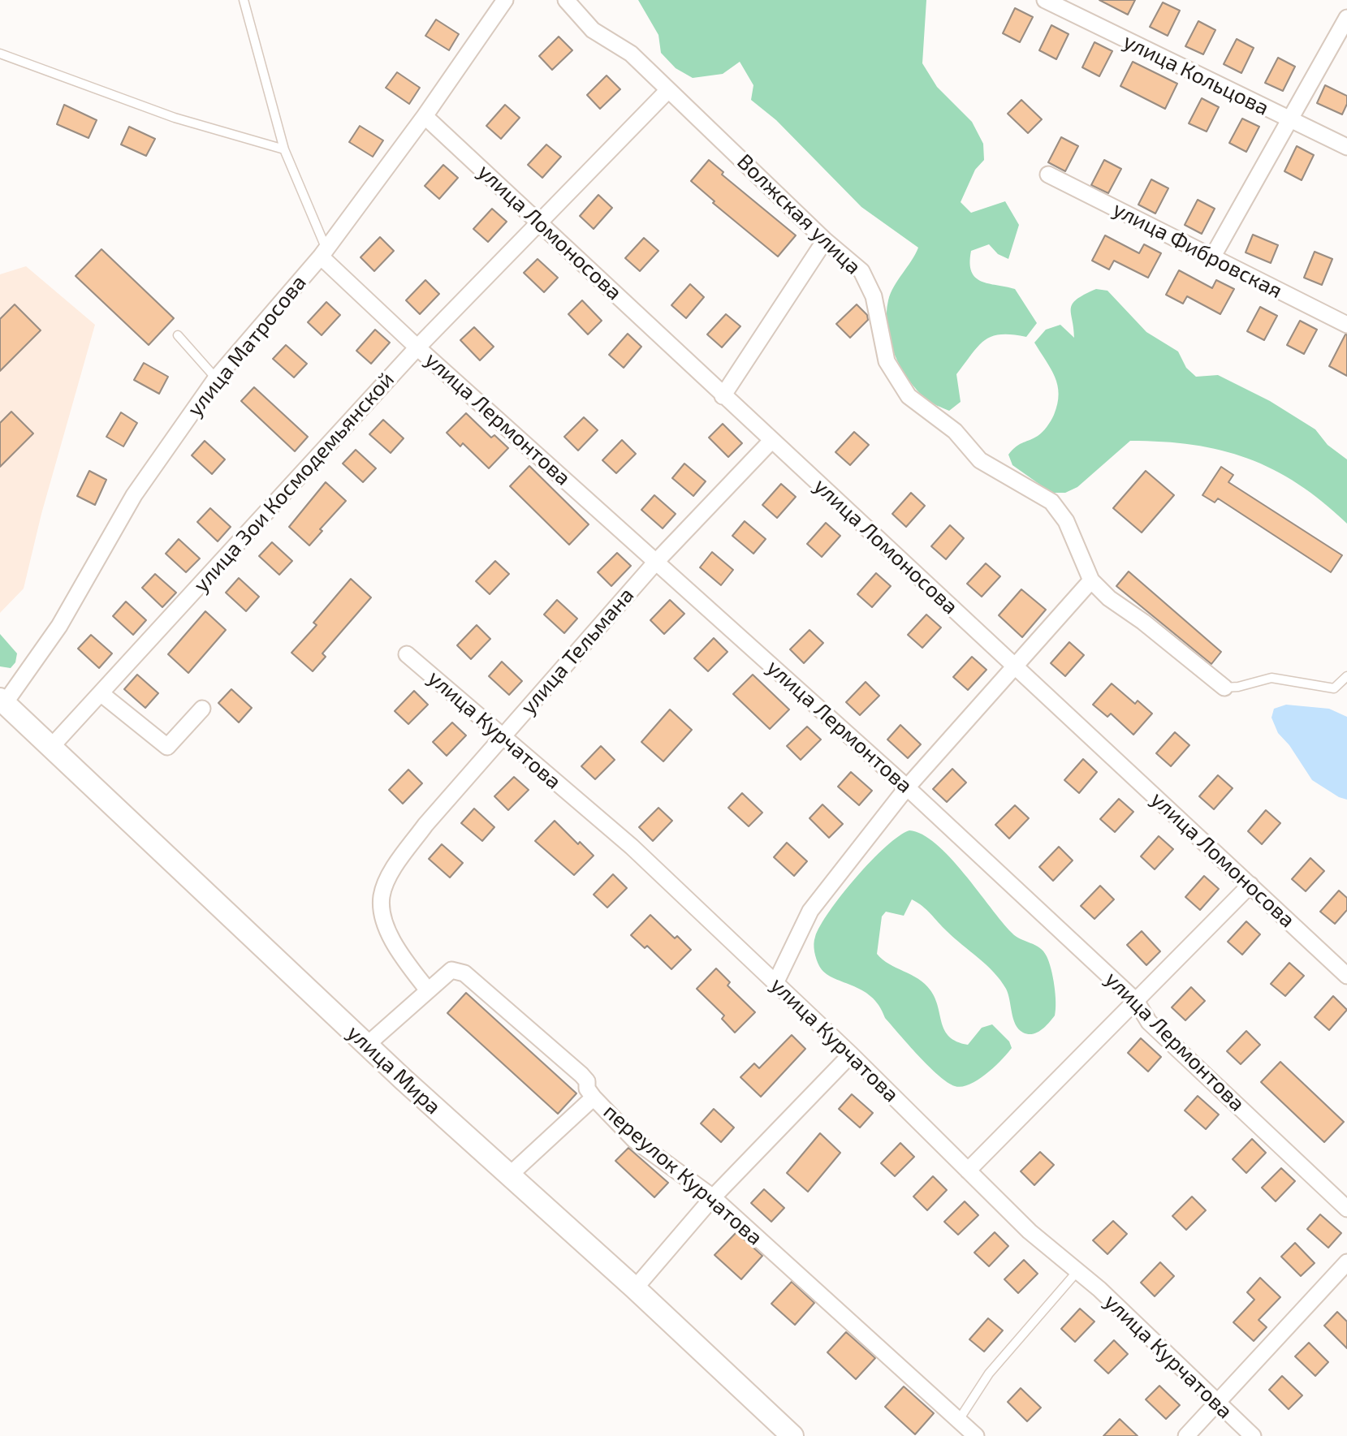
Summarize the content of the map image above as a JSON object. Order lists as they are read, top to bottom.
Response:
{
  "streets": {
    "main road": ["улица Мира"],
    "street": [
      "улица Кольцова",
      "Волжская улица",
      "улица Ломоносова",
      "улица Фибровская",
      "улица Матросова",
      "улица Лермонтова",
      "улица Зои Космодемьянской",
      "улица Тельмана",
      "улица Курчатова",
      "переулок Курчатова"
    ]
  },
  "crossings": [
    ["Волжская улица", "улица Зои Космодемьянской"],
    ["улица Ломоносова", "улица Матросова"],
    ["улица Ломоносова", "улица Зои Космодемьянской"],
    ["улица Ломоносова", "улица Тельмана"],
    ["улица Матросова", "улица Лермонтова"],
    ["улица Матросова", "улица Мира"],
    ["улица Лермонтова", "улица Зои Космодемьянской"],
    ["улица Лермонтова", "улица Тельмана"],
    ["улица Зои Космодемьянской", "улица Мира"],
    ["улица Тельмана", "улица Курчатова"],
    ["улица Тельмана", "переулок Курчатова"],
    ["улица Мира", "переулок Курчатова"]
  ]
}
